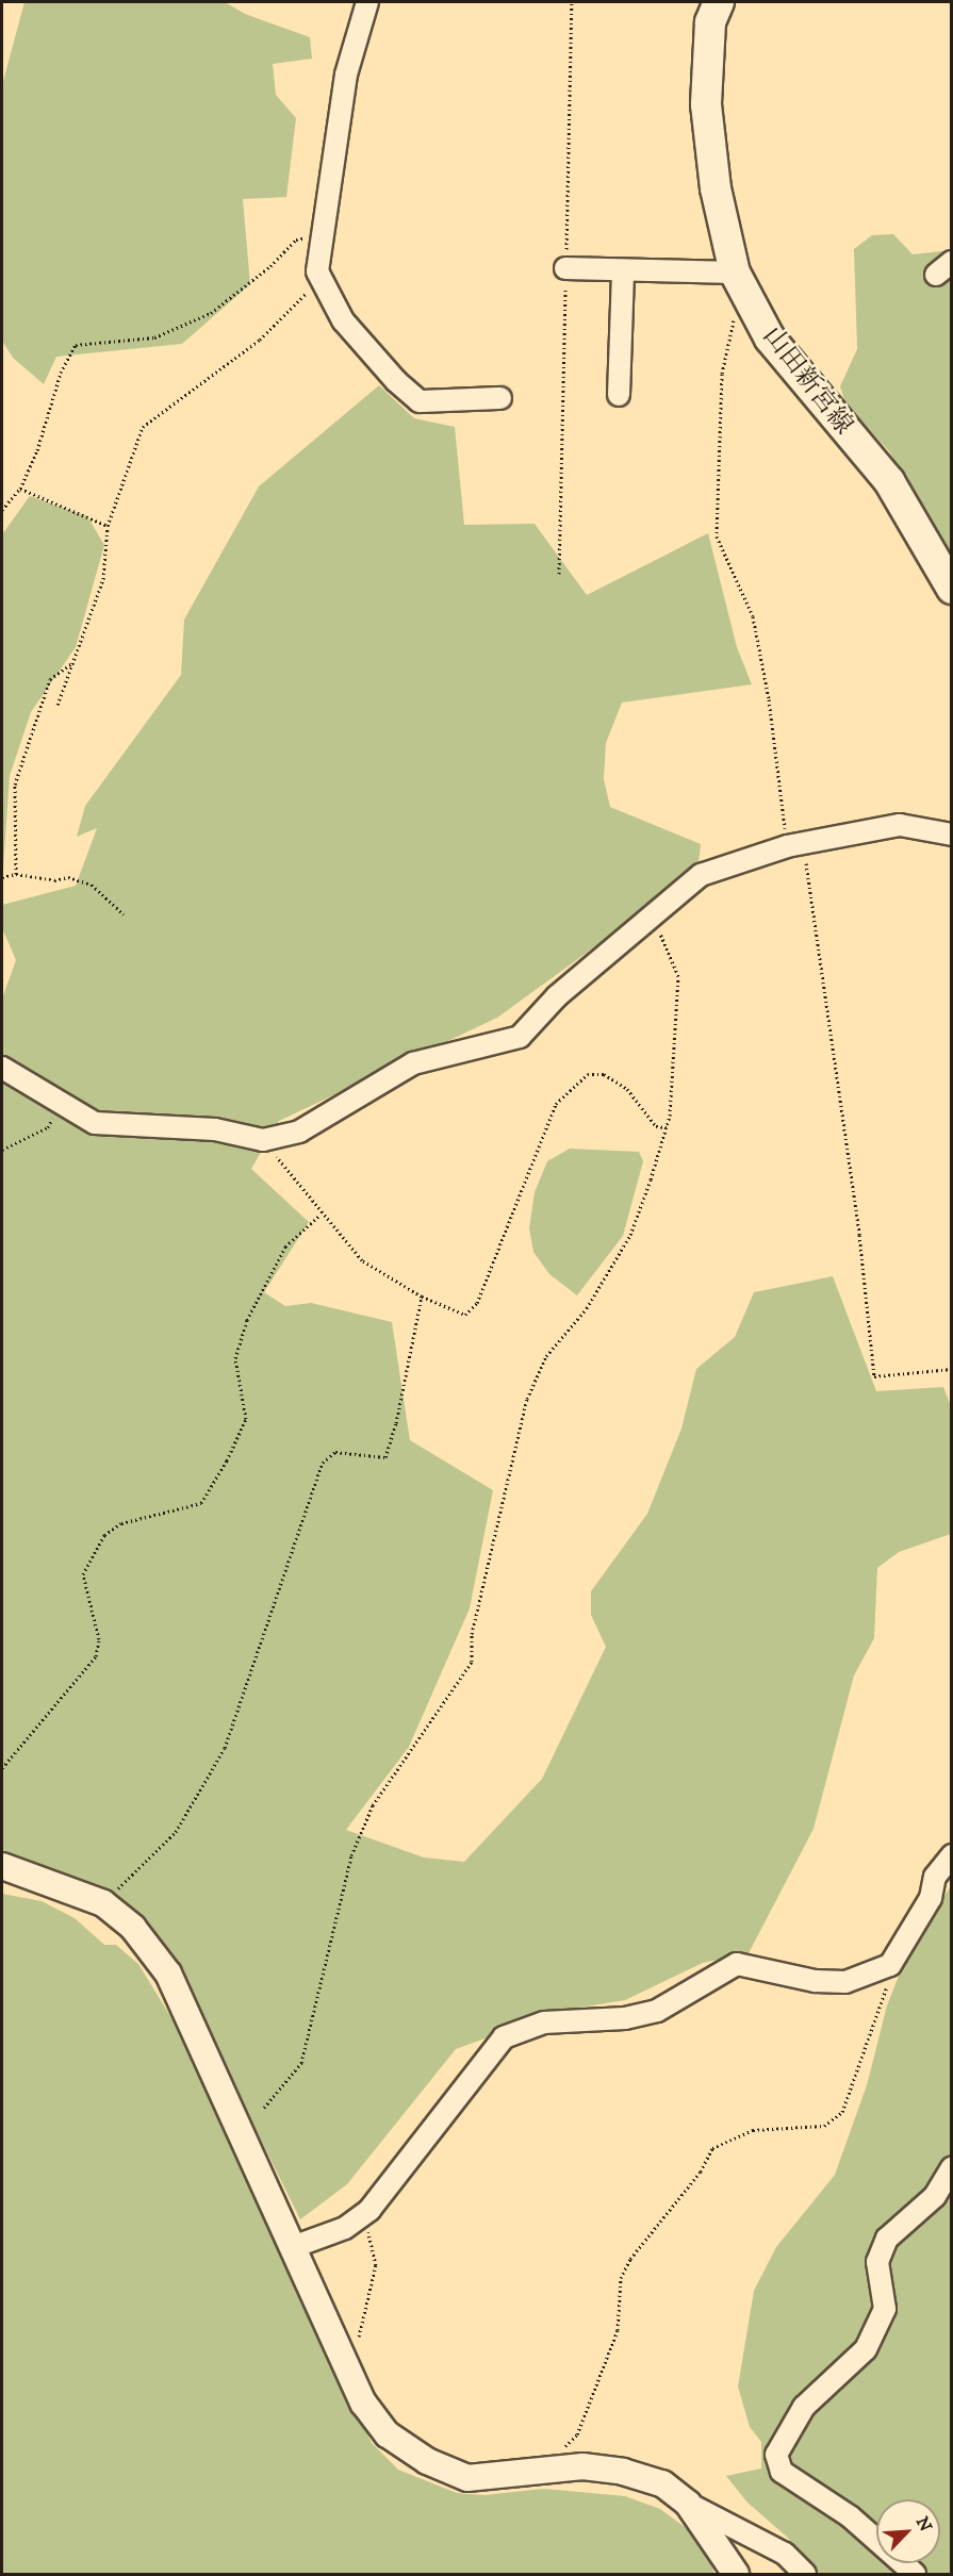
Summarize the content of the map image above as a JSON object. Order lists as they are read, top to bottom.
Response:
{
  "streets": {
    "main road": ["山田新宮線"]
  },
  "north": "top right"
}
